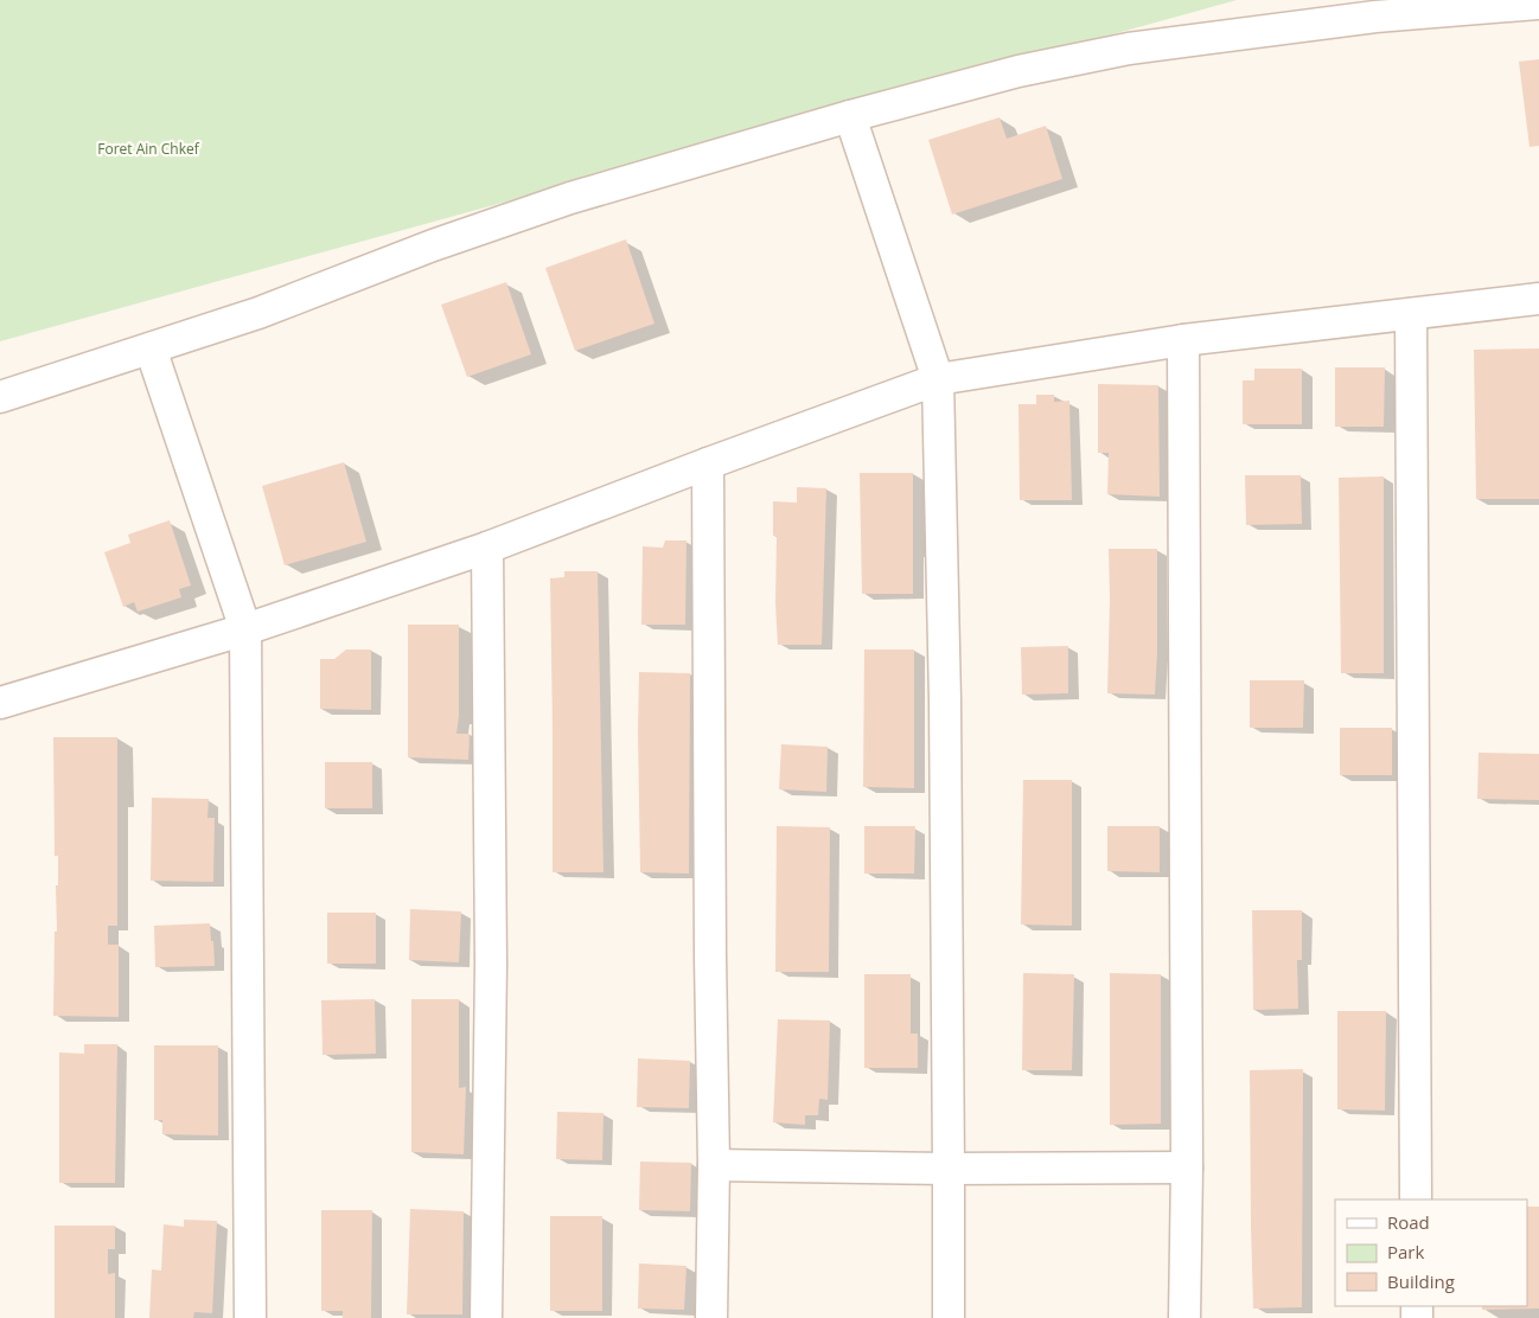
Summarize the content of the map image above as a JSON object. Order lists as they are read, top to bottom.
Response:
{
  "parks": ["Foret Ain Chkef"],
  "legend": ["Road", "Park", "Building"]
}
